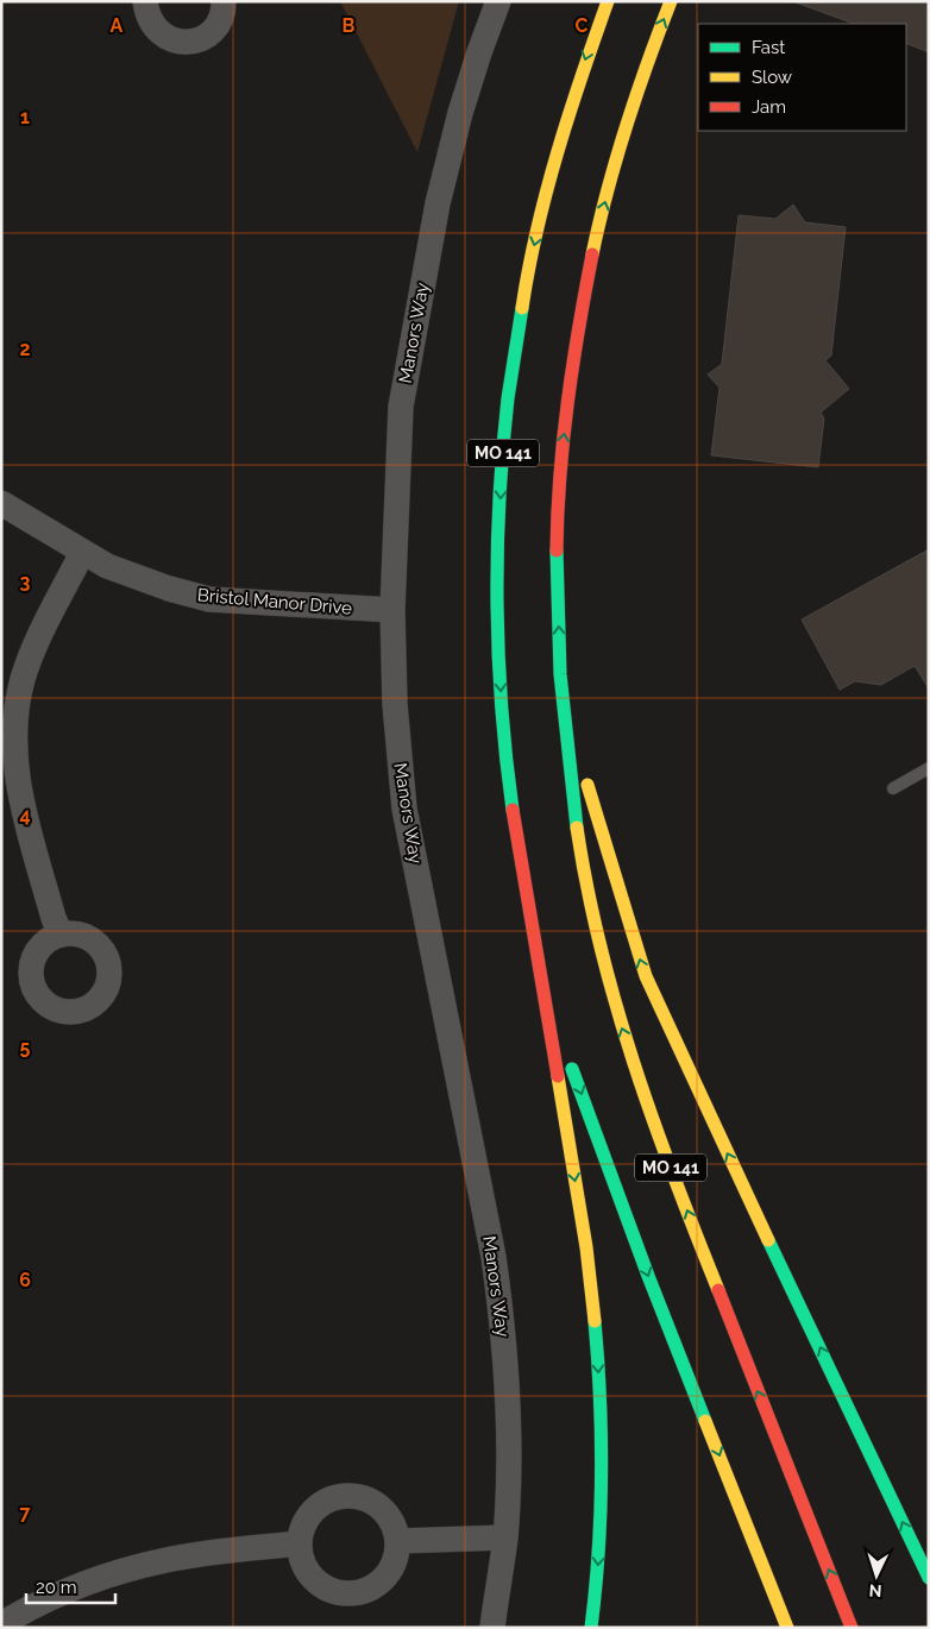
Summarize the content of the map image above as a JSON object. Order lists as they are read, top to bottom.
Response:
{
  "streets": {
    "highway": ["MO 141"],
    "street": ["Manors Way", "Bristol Manor Drive"]
  },
  "crossings": [
    ["Manors Way", "Bristol Manor Drive"]
  ],
  "legend": ["Fast", "Slow", "Jam"],
  "scale_bar": "20 m",
  "north": "bottom",
  "grid": {
    "columns": ["A", "B", "C"],
    "rows": [
      "1",
      "2",
      "3",
      "4",
      "5",
      "6",
      "7"
    ]
  }
}
